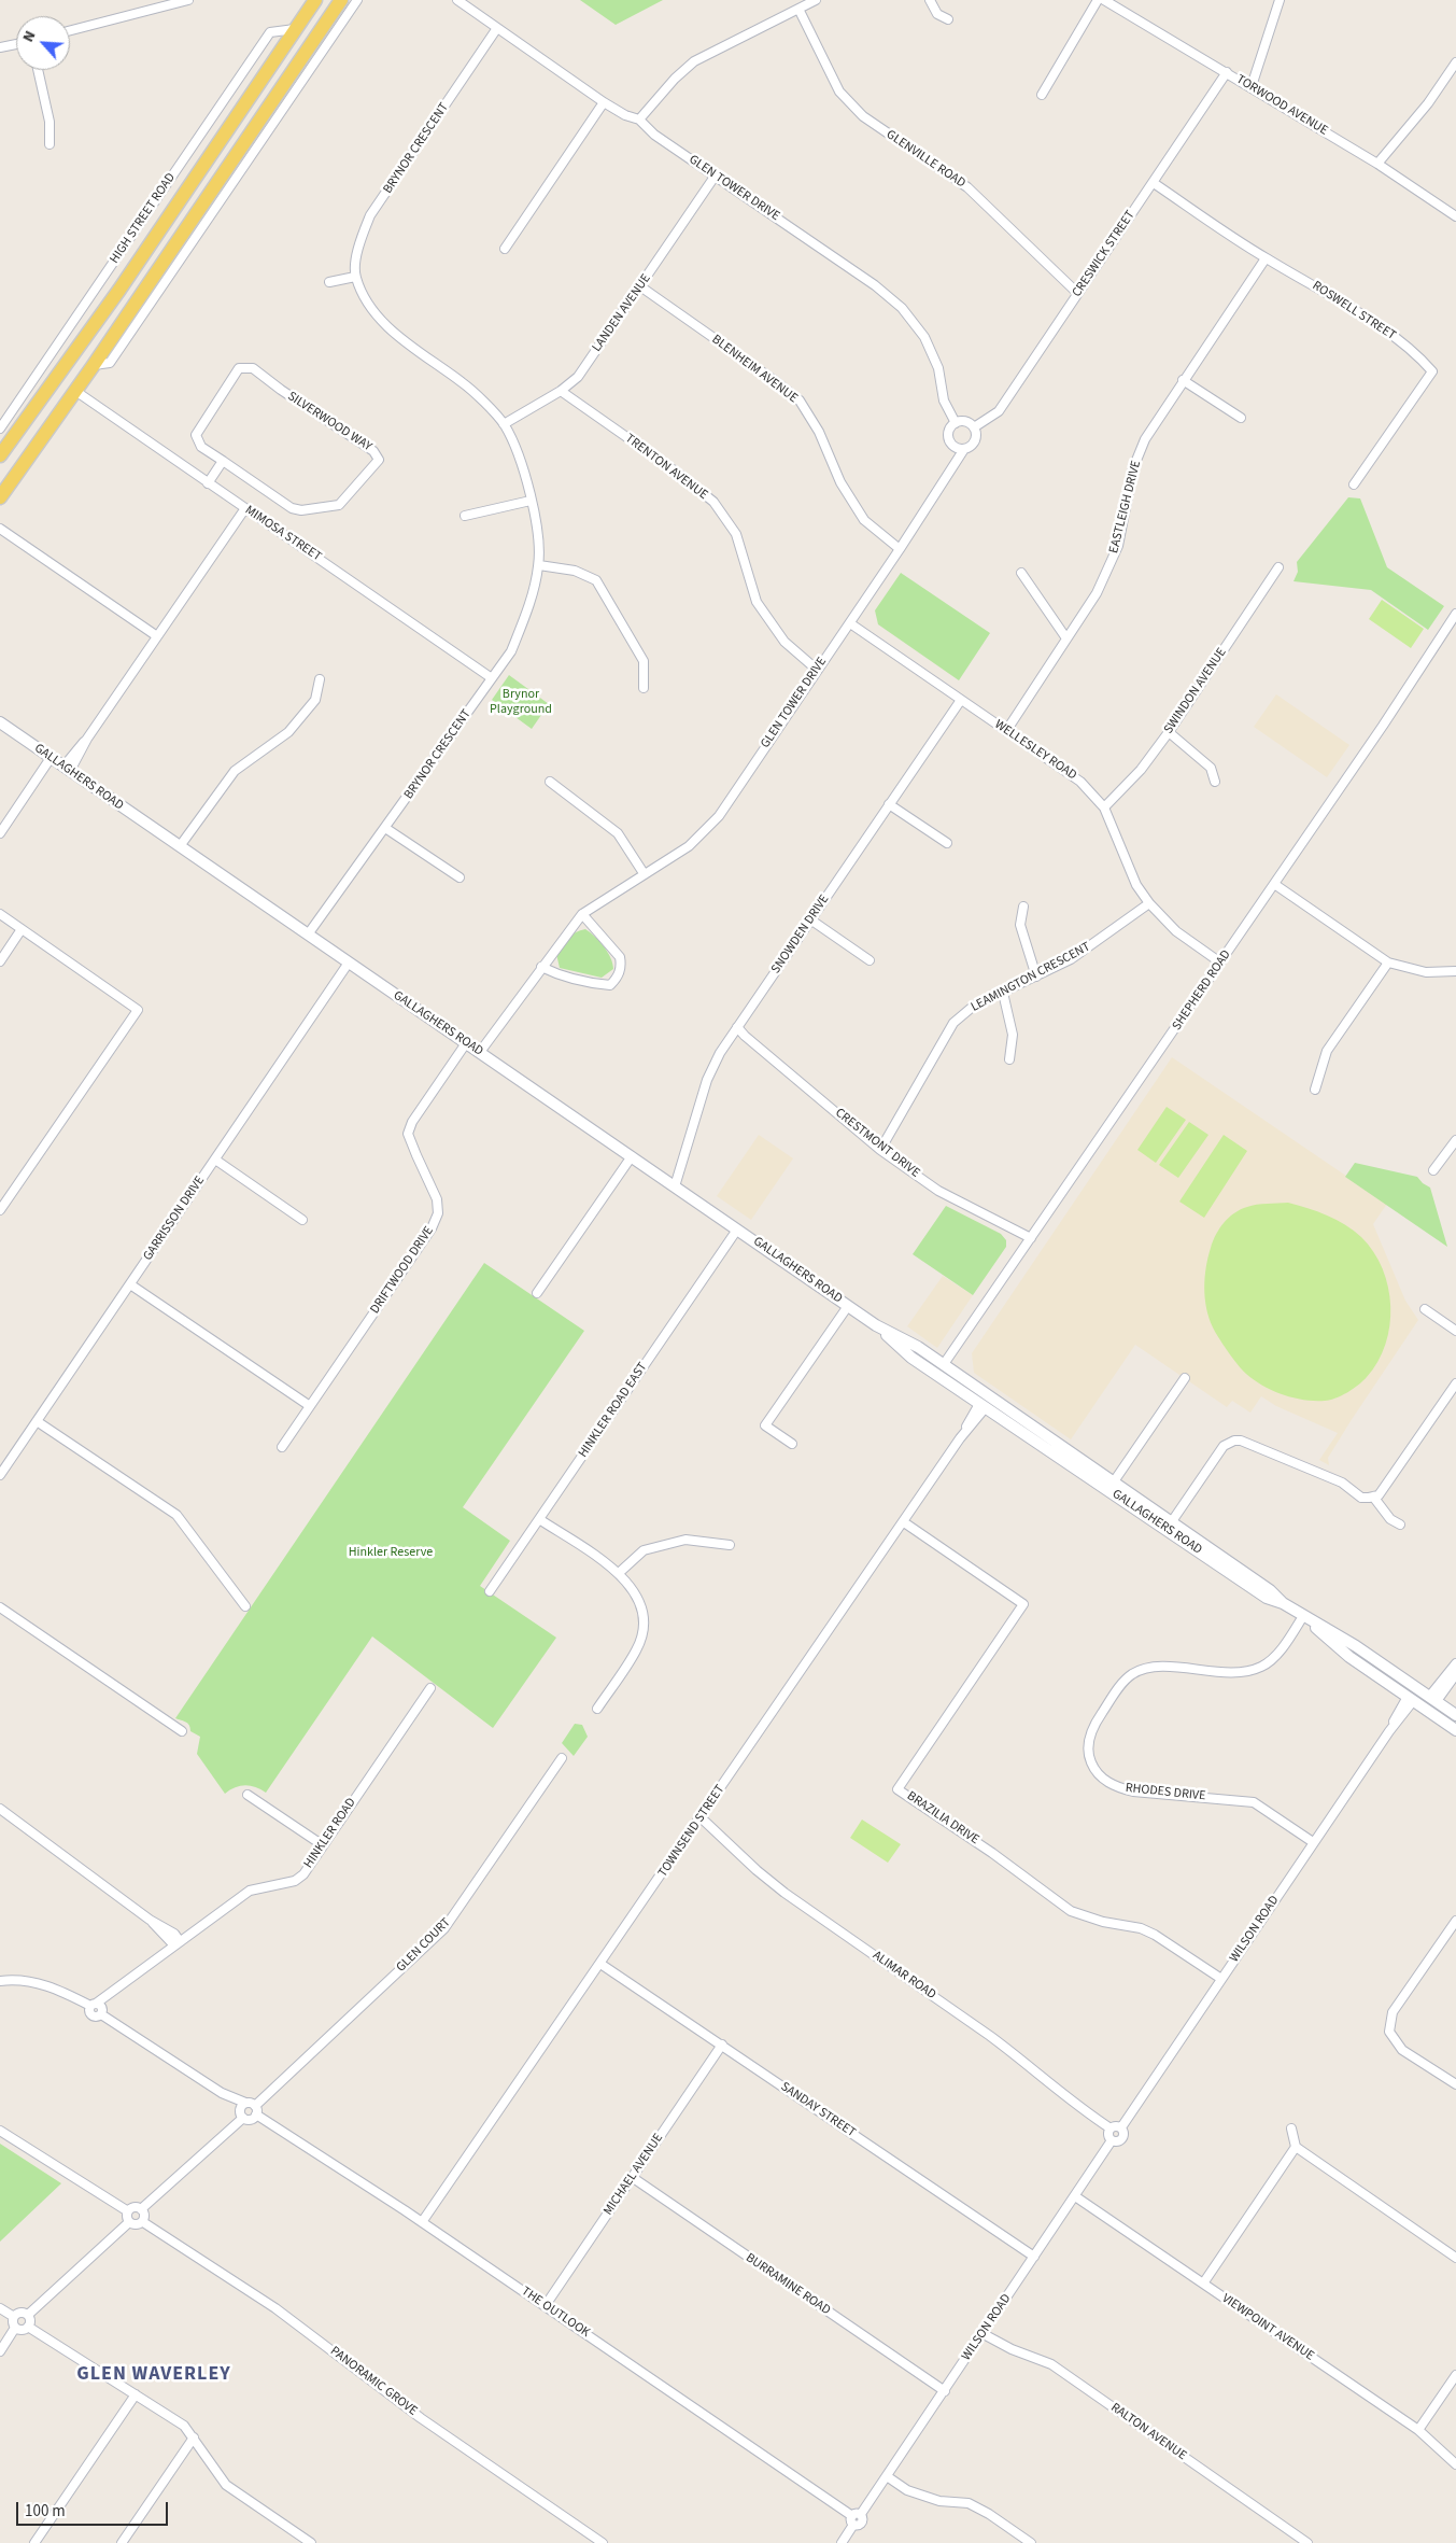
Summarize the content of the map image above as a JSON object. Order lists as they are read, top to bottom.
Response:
{
  "streets": {
    "main road": ["HIGH STREET ROAD"],
    "street": [
      "TORWOOD AVENUE",
      "BRYNOR CRESCENT",
      "GLENVILLE ROAD",
      "GLEN TOWER DRIVE",
      "CRESWICK STREET",
      "ROSWELL STREET",
      "LANDEN AVENUE",
      "BLENHEIM AVENUE",
      "SILVERWOOD WAY",
      "TRENTON AVENUE",
      "EASTLEIGH DRIVE",
      "MIMOSA STREET",
      "SWINDON AVENUE",
      "WELLESLEY ROAD",
      "GALLAGHERS ROAD",
      "SNOWDEN DRIVE",
      "LEAMINGTON CRESCENT",
      "SHEPHERD ROAD",
      "CRESTMONT DRIVE",
      "GARRISSON DRIVE",
      "DRIFTWOOD DRIVE",
      "HINKLER ROAD EAST",
      "RHODES DRIVE",
      "BRAZILIA DRIVE",
      "TOWNSEND STREET",
      "HINKLER ROAD",
      "WILSON ROAD",
      "GLEN COURT",
      "ALIMAR ROAD",
      "SANDAY STREET",
      "MICHAEL AVENUE",
      "BURRAMINE ROAD",
      "THE OUTLOOK",
      "VIEWPOINT AVENUE",
      "PANORAMIC GROVE",
      "RALTON AVENUE"
    ]
  },
  "crossings": [
    ["TORWOOD AVENUE", "CRESWICK STREET"],
    ["BRYNOR CRESCENT", "GLEN TOWER DRIVE"],
    ["BRYNOR CRESCENT", "LANDEN AVENUE"],
    ["BRYNOR CRESCENT", "MIMOSA STREET"],
    ["BRYNOR CRESCENT", "GALLAGHERS ROAD"],
    ["GLENVILLE ROAD", "CRESWICK STREET"],
    ["GLEN TOWER DRIVE", "CRESWICK STREET"],
    ["GLEN TOWER DRIVE", "LANDEN AVENUE"],
    ["GLEN TOWER DRIVE", "BLENHEIM AVENUE"],
    ["GLEN TOWER DRIVE", "TRENTON AVENUE"],
    ["GLEN TOWER DRIVE", "WELLESLEY ROAD"],
    ["GLEN TOWER DRIVE", "GALLAGHERS ROAD"],
    ["CRESWICK STREET", "ROSWELL STREET"],
    ["ROSWELL STREET", "EASTLEIGH DRIVE"],
    ["LANDEN AVENUE", "BLENHEIM AVENUE"],
    ["LANDEN AVENUE", "TRENTON AVENUE"],
    ["EASTLEIGH DRIVE", "WELLESLEY ROAD"],
    ["SWINDON AVENUE", "WELLESLEY ROAD"],
    ["WELLESLEY ROAD", "SNOWDEN DRIVE"],
    ["WELLESLEY ROAD", "LEAMINGTON CRESCENT"],
    ["WELLESLEY ROAD", "SHEPHERD ROAD"],
    ["GALLAGHERS ROAD", "SNOWDEN DRIVE"],
    ["GALLAGHERS ROAD", "SHEPHERD ROAD"],
    ["GALLAGHERS ROAD", "GARRISSON DRIVE"],
    ["GALLAGHERS ROAD", "DRIFTWOOD DRIVE"],
    ["GALLAGHERS ROAD", "HINKLER ROAD EAST"],
    ["GALLAGHERS ROAD", "RHODES DRIVE"],
    ["GALLAGHERS ROAD", "TOWNSEND STREET"],
    ["GALLAGHERS ROAD", "WILSON ROAD"],
    ["SNOWDEN DRIVE", "CRESTMONT DRIVE"],
    ["LEAMINGTON CRESCENT", "CRESTMONT DRIVE"],
    ["SHEPHERD ROAD", "CRESTMONT DRIVE"],
    ["RHODES DRIVE", "WILSON ROAD"],
    ["BRAZILIA DRIVE", "TOWNSEND STREET"],
    ["BRAZILIA DRIVE", "WILSON ROAD"],
    ["TOWNSEND STREET", "ALIMAR ROAD"],
    ["TOWNSEND STREET", "SANDAY STREET"],
    ["TOWNSEND STREET", "THE OUTLOOK"],
    ["WILSON ROAD", "ALIMAR ROAD"],
    ["WILSON ROAD", "SANDAY STREET"],
    ["WILSON ROAD", "BURRAMINE ROAD"],
    ["WILSON ROAD", "THE OUTLOOK"],
    ["WILSON ROAD", "VIEWPOINT AVENUE"],
    ["WILSON ROAD", "RALTON AVENUE"],
    ["GLEN COURT", "THE OUTLOOK"],
    ["SANDAY STREET", "MICHAEL AVENUE"],
    ["MICHAEL AVENUE", "BURRAMINE ROAD"],
    ["MICHAEL AVENUE", "THE OUTLOOK"]
  ],
  "districts": ["GLEN WAVERLEY"],
  "parks": ["Brynor Playground", "Hinkler Reserve"],
  "scale_bar": "100 m",
  "north": "top left"
}
